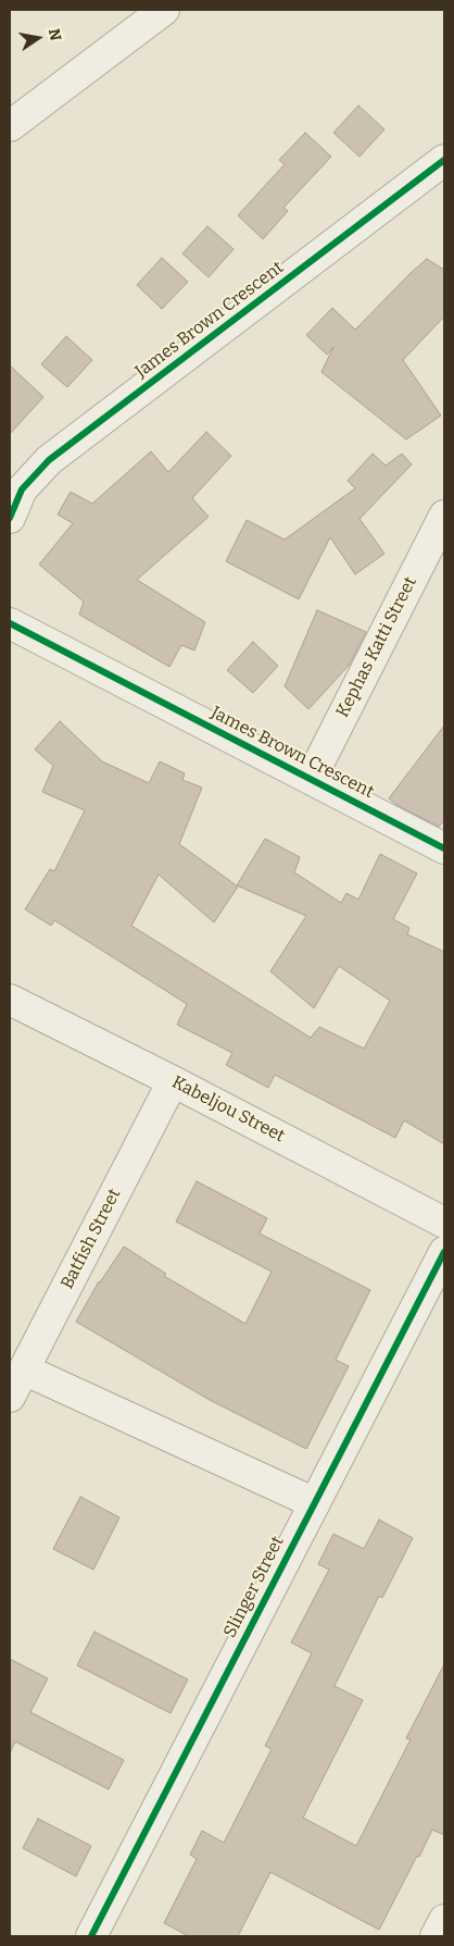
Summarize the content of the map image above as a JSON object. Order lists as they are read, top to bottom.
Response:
{
  "streets": {
    "street": [
      "James Brown Crescent",
      "Kephas Katti Street",
      "Kabeljou Street",
      "Batfish Street",
      "Slinger Street"
    ]
  },
  "crossings": [
    ["James Brown Crescent", "Kephas Katti Street"],
    ["Kabeljou Street", "Batfish Street"]
  ],
  "north": "right"
}
